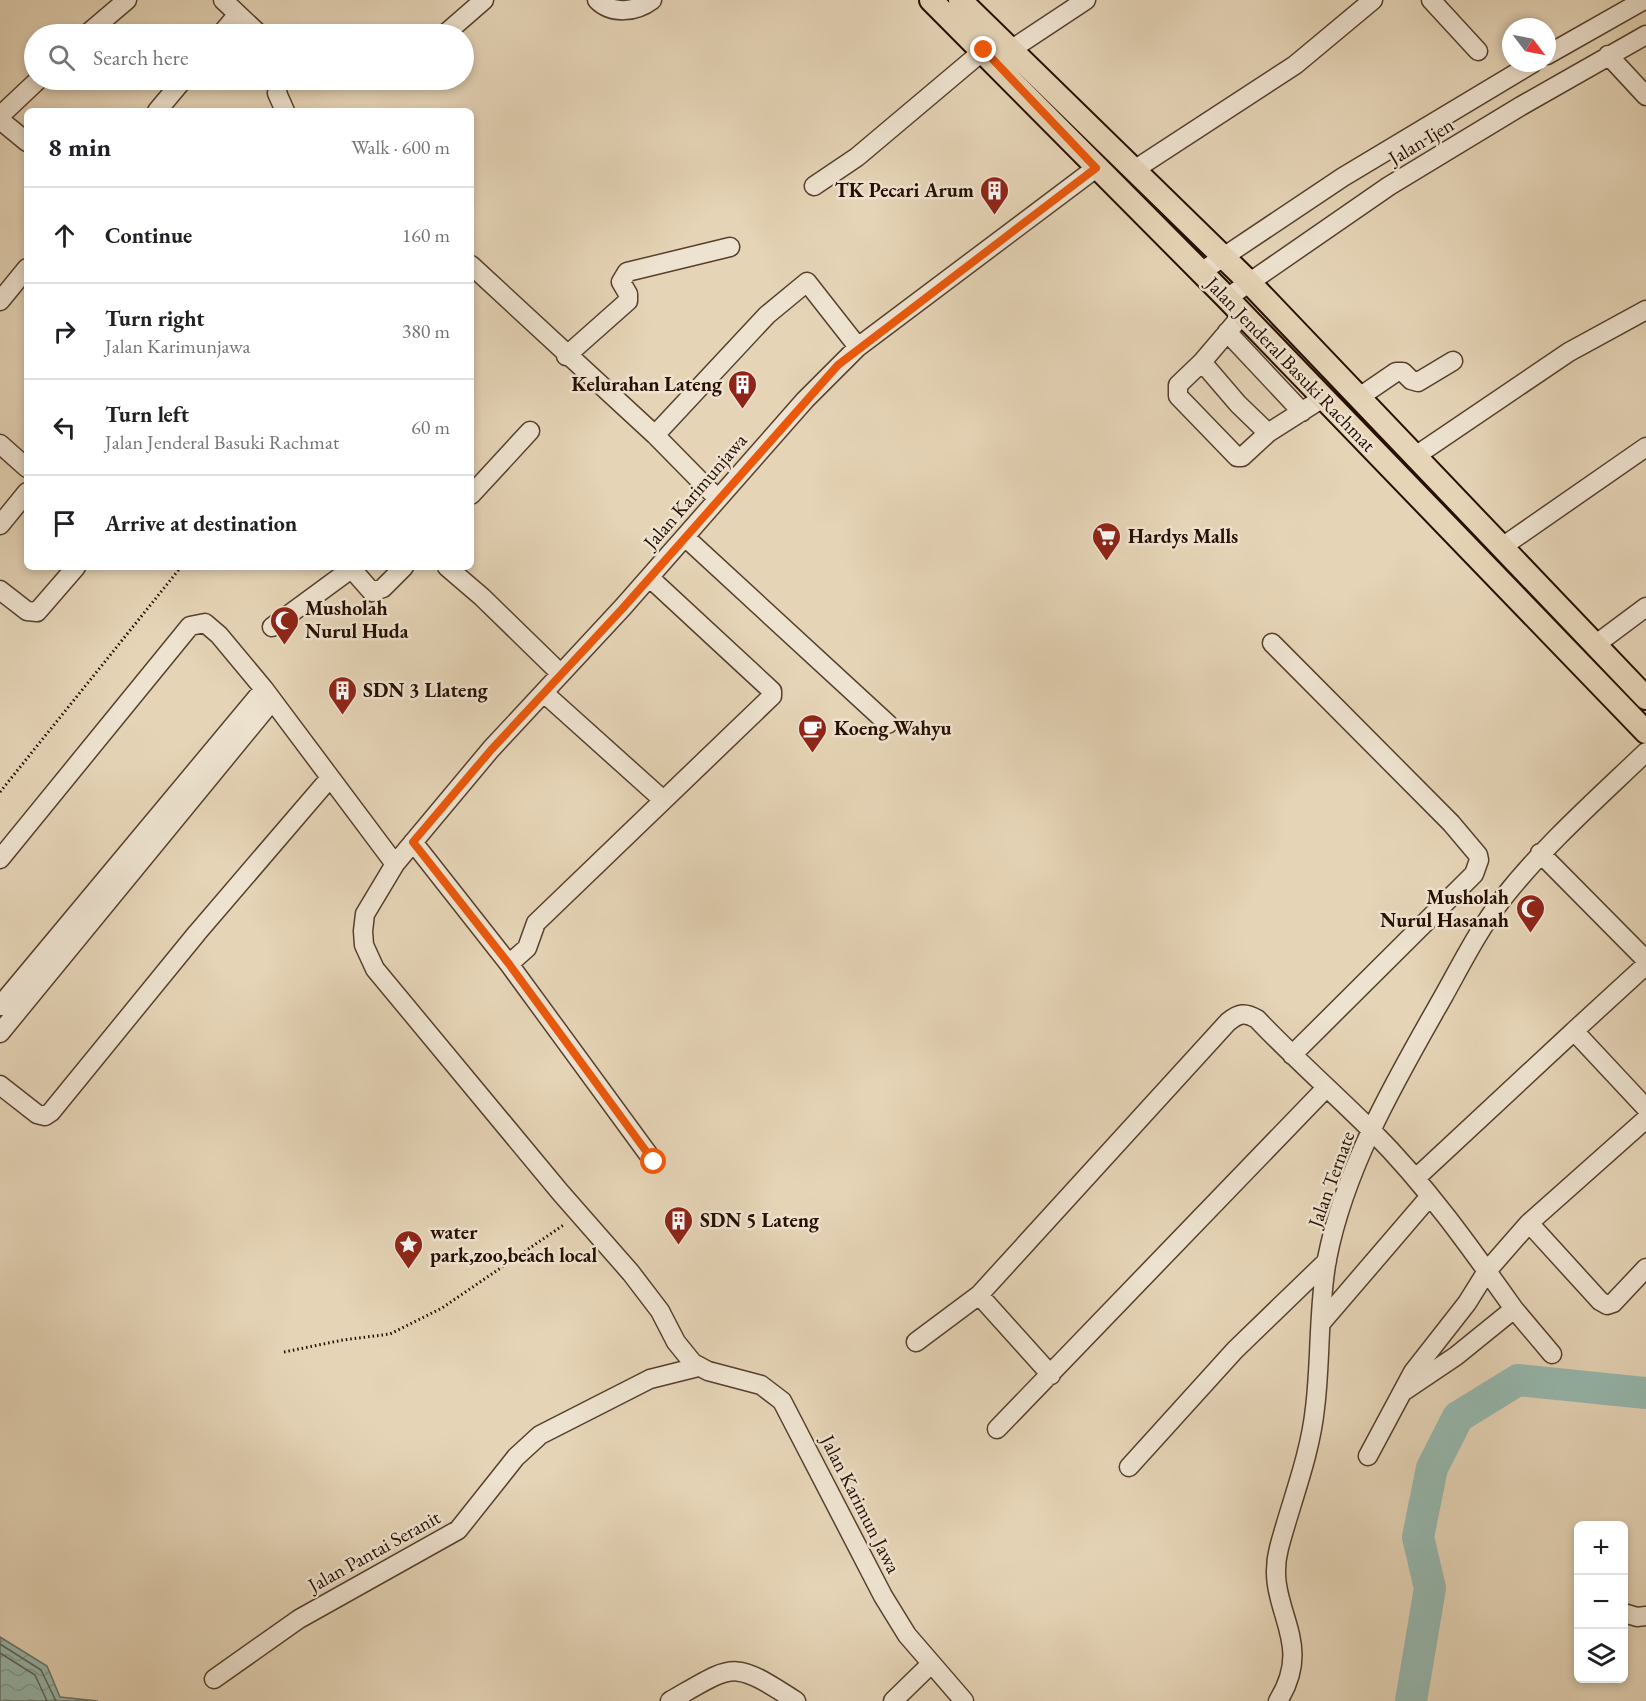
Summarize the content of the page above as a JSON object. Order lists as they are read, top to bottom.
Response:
{
  "streets": {
    "main road": ["Jalan Jenderal Basuki Rachmat"],
    "street": [
      "Jalan Ijen",
      "Jalan Karimunjawa",
      "Jalan Ternate",
      "Jalan Karimun Jawa",
      "Jalan Pantai Seranit"
    ]
  },
  "crossings": [
    ["Jalan Ijen", "Jalan Jenderal Basuki Rachmat"],
    ["Jalan Jenderal Basuki Rachmat", "Jalan Karimunjawa"],
    ["Jalan Karimunjawa", "Jalan Karimun Jawa"],
    ["Jalan Karimunjawa", "Jalan Pantai Seranit"],
    ["Jalan Karimun Jawa", "Jalan Pantai Seranit"]
  ],
  "places": {
    "building": [
      "TK Pecari Arum",
      "Kelurahan Lateng",
      "SDN 3 Llateng",
      "SDN 5 Lateng"
    ],
    "supermarket": ["Hardys Malls"],
    "mosque": ["Musholah Nurul Huda", "Musholah Nurul Hasanah"],
    "cafe": ["Koeng Wahyu"],
    "place": ["water park,zoo,beach local"]
  },
  "north": "bottom right",
  "page": {
    "search": "Search here",
    "heading": ["8 min", "Walk · 600 m"],
    "list": [
      ["Continue", "160 m"],
      ["Turn right", "Jalan Karimunjawa", "380 m"],
      ["Turn left", "Jalan Jenderal Basuki Rachmat", "60 m"],
      "Arrive at destination"
    ],
    "map_buttons": ["+", "−"]
  }
}
